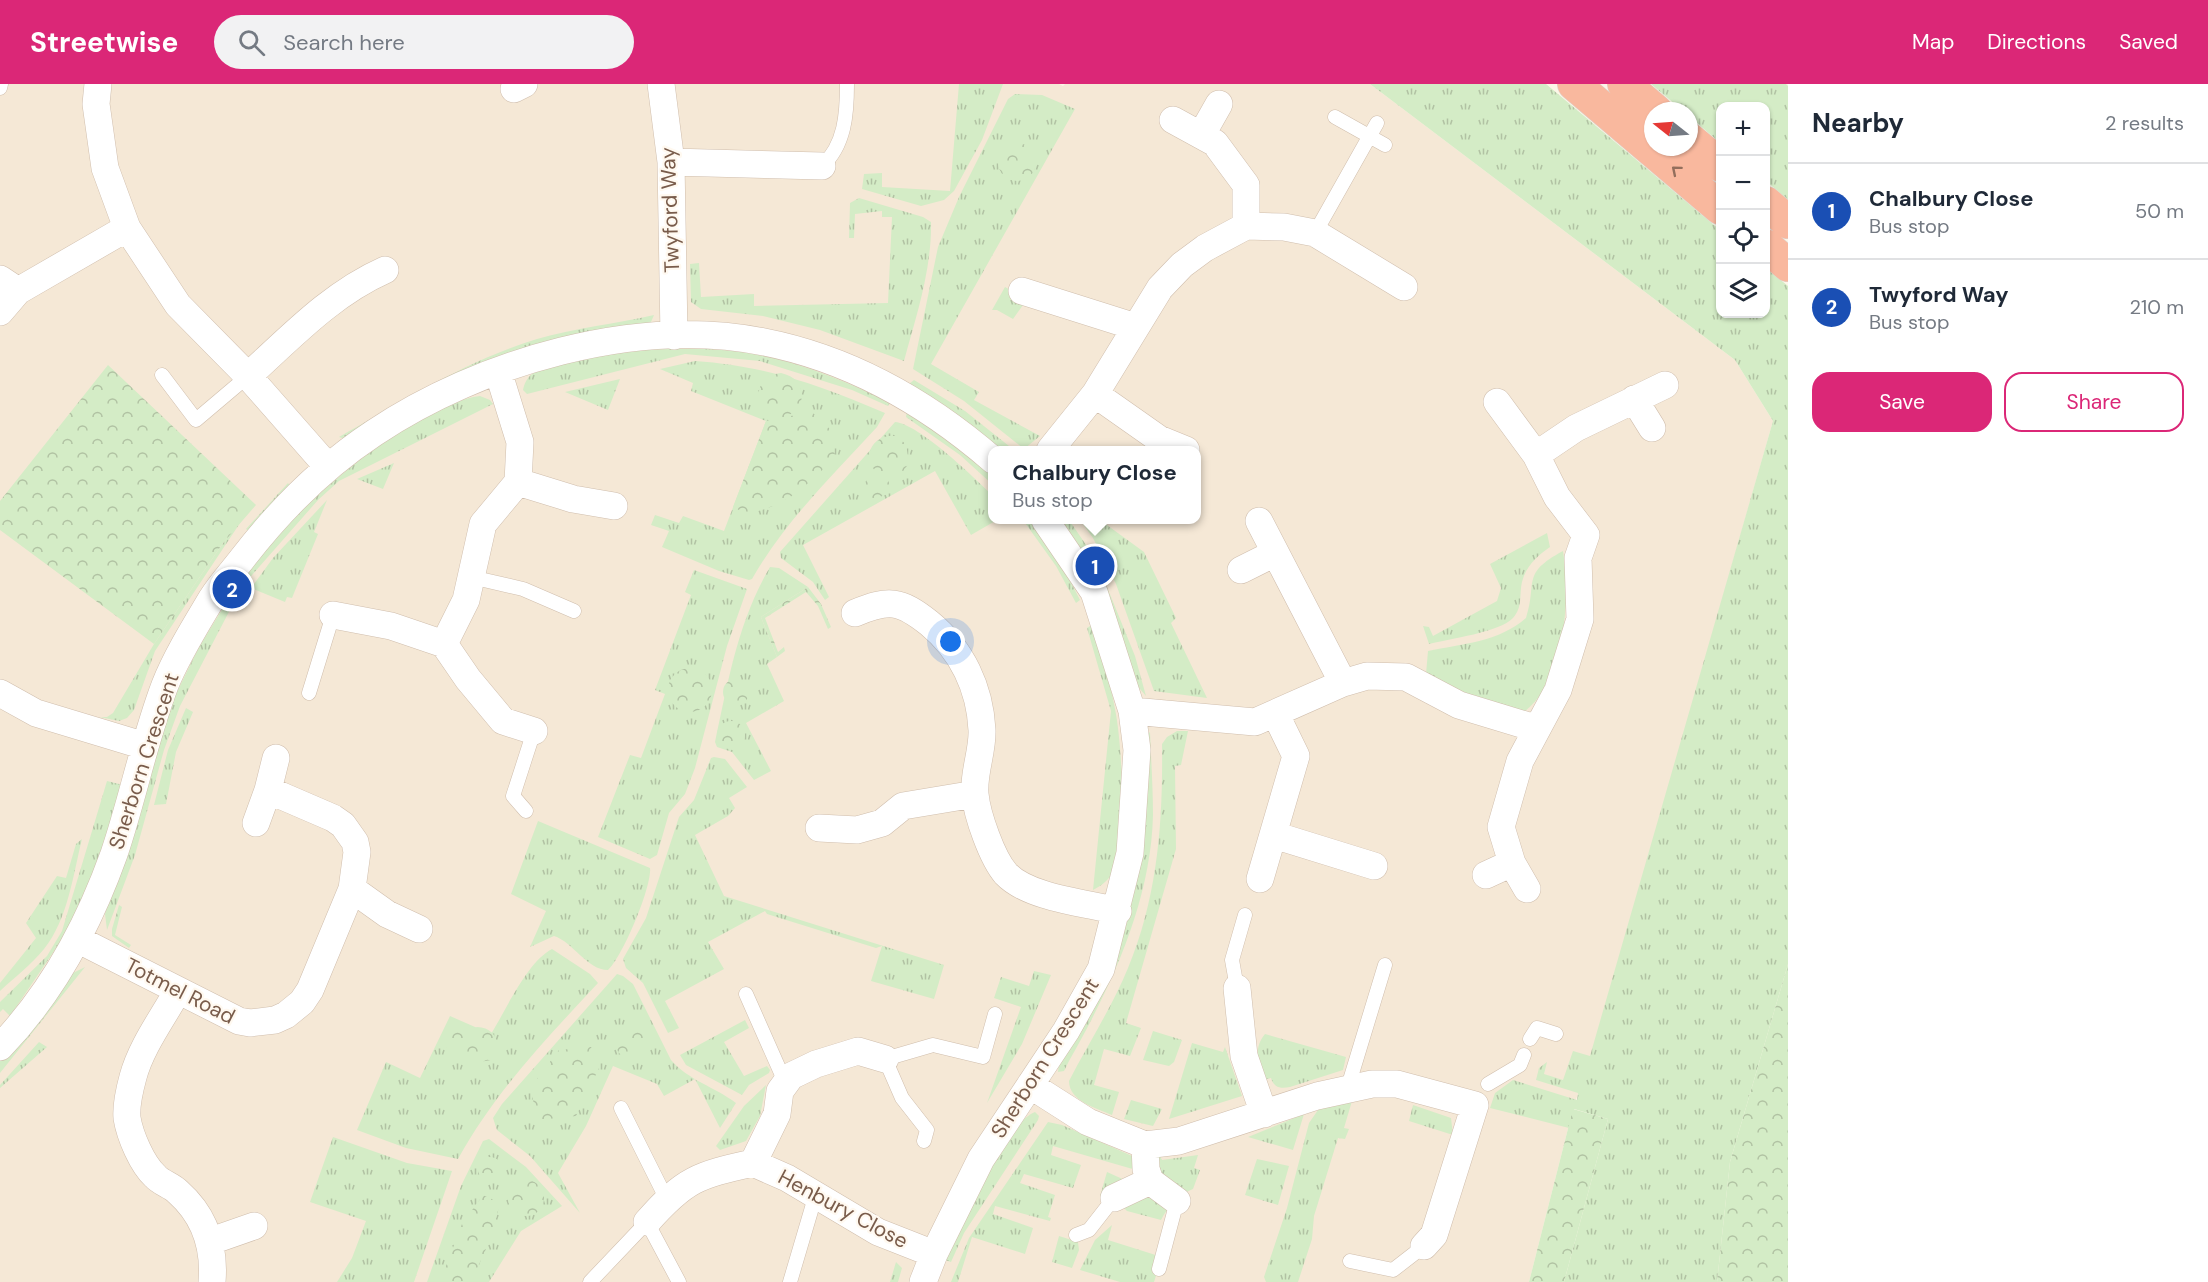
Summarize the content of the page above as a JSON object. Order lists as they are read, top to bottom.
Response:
{
  "streets": {
    "street": [
      "Twyford Way",
      "Sherborn Crescent",
      "Totmel Road",
      "Henbury Close"
    ]
  },
  "crossings": [
    ["Twyford Way", "Sherborn Crescent"],
    ["Sherborn Crescent", "Totmel Road"],
    ["Sherborn Crescent", "Henbury Close"]
  ],
  "north": "left",
  "page": {
    "header": "Streetwise",
    "search": "Search here",
    "nav": ["Map", "Directions", "Saved"],
    "heading": ["Nearby", "2 results"],
    "map_buttons": ["+", "−"],
    "list": [
      {
        "mark": "1",
        "name": "Chalbury Close",
        "note": "Bus stop",
        "value": "50 m"
      },
      {
        "mark": "2",
        "name": "Twyford Way",
        "note": "Bus stop",
        "value": "210 m"
      }
    ],
    "buttons": ["Save", "Share"],
    "popup": ["Chalbury Close", "Bus stop"],
    "pins": ["1", "2"]
  }
}
